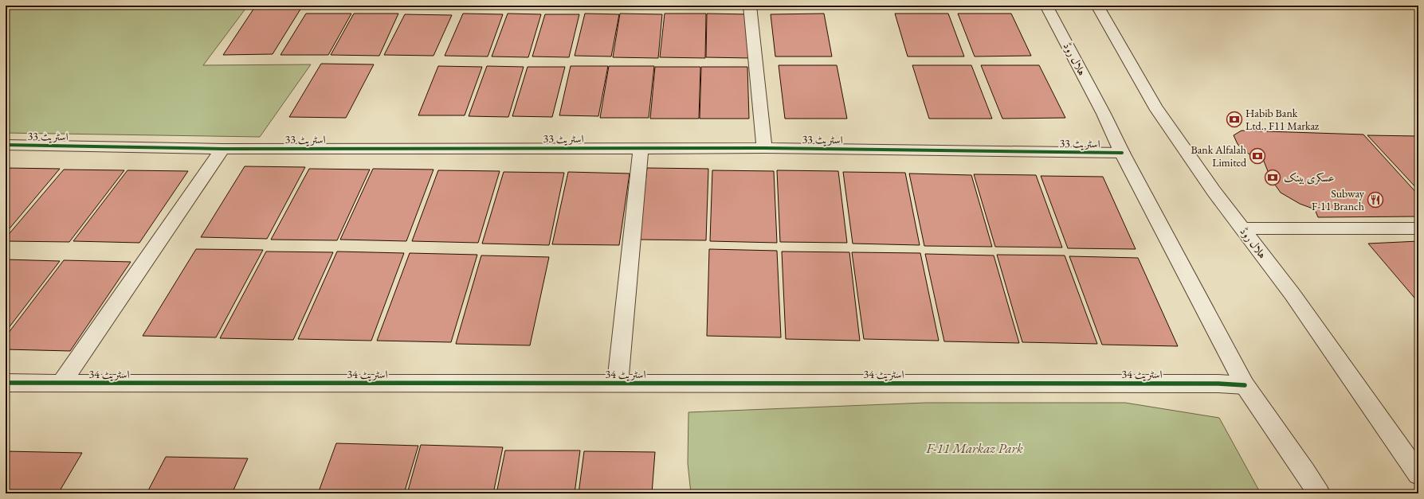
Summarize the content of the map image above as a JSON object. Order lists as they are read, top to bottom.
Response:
{
  "streets": {
    "street": ["ہلال روڈ", "اسٹریٹ 33", "اسٹریٹ 34"]
  },
  "crossings": [
    ["ہلال روڈ", "اسٹریٹ 33"],
    ["ہلال روڈ", "اسٹریٹ 34"]
  ],
  "parks": ["F-11 Markaz Park"],
  "places": {
    "bank": ["Habib Bank Ltd., F11 Markaz", "Bank Alfalah Limited", "عسکری بینک"],
    "restaurant": ["Subway F-11 Branch"]
  }
}
